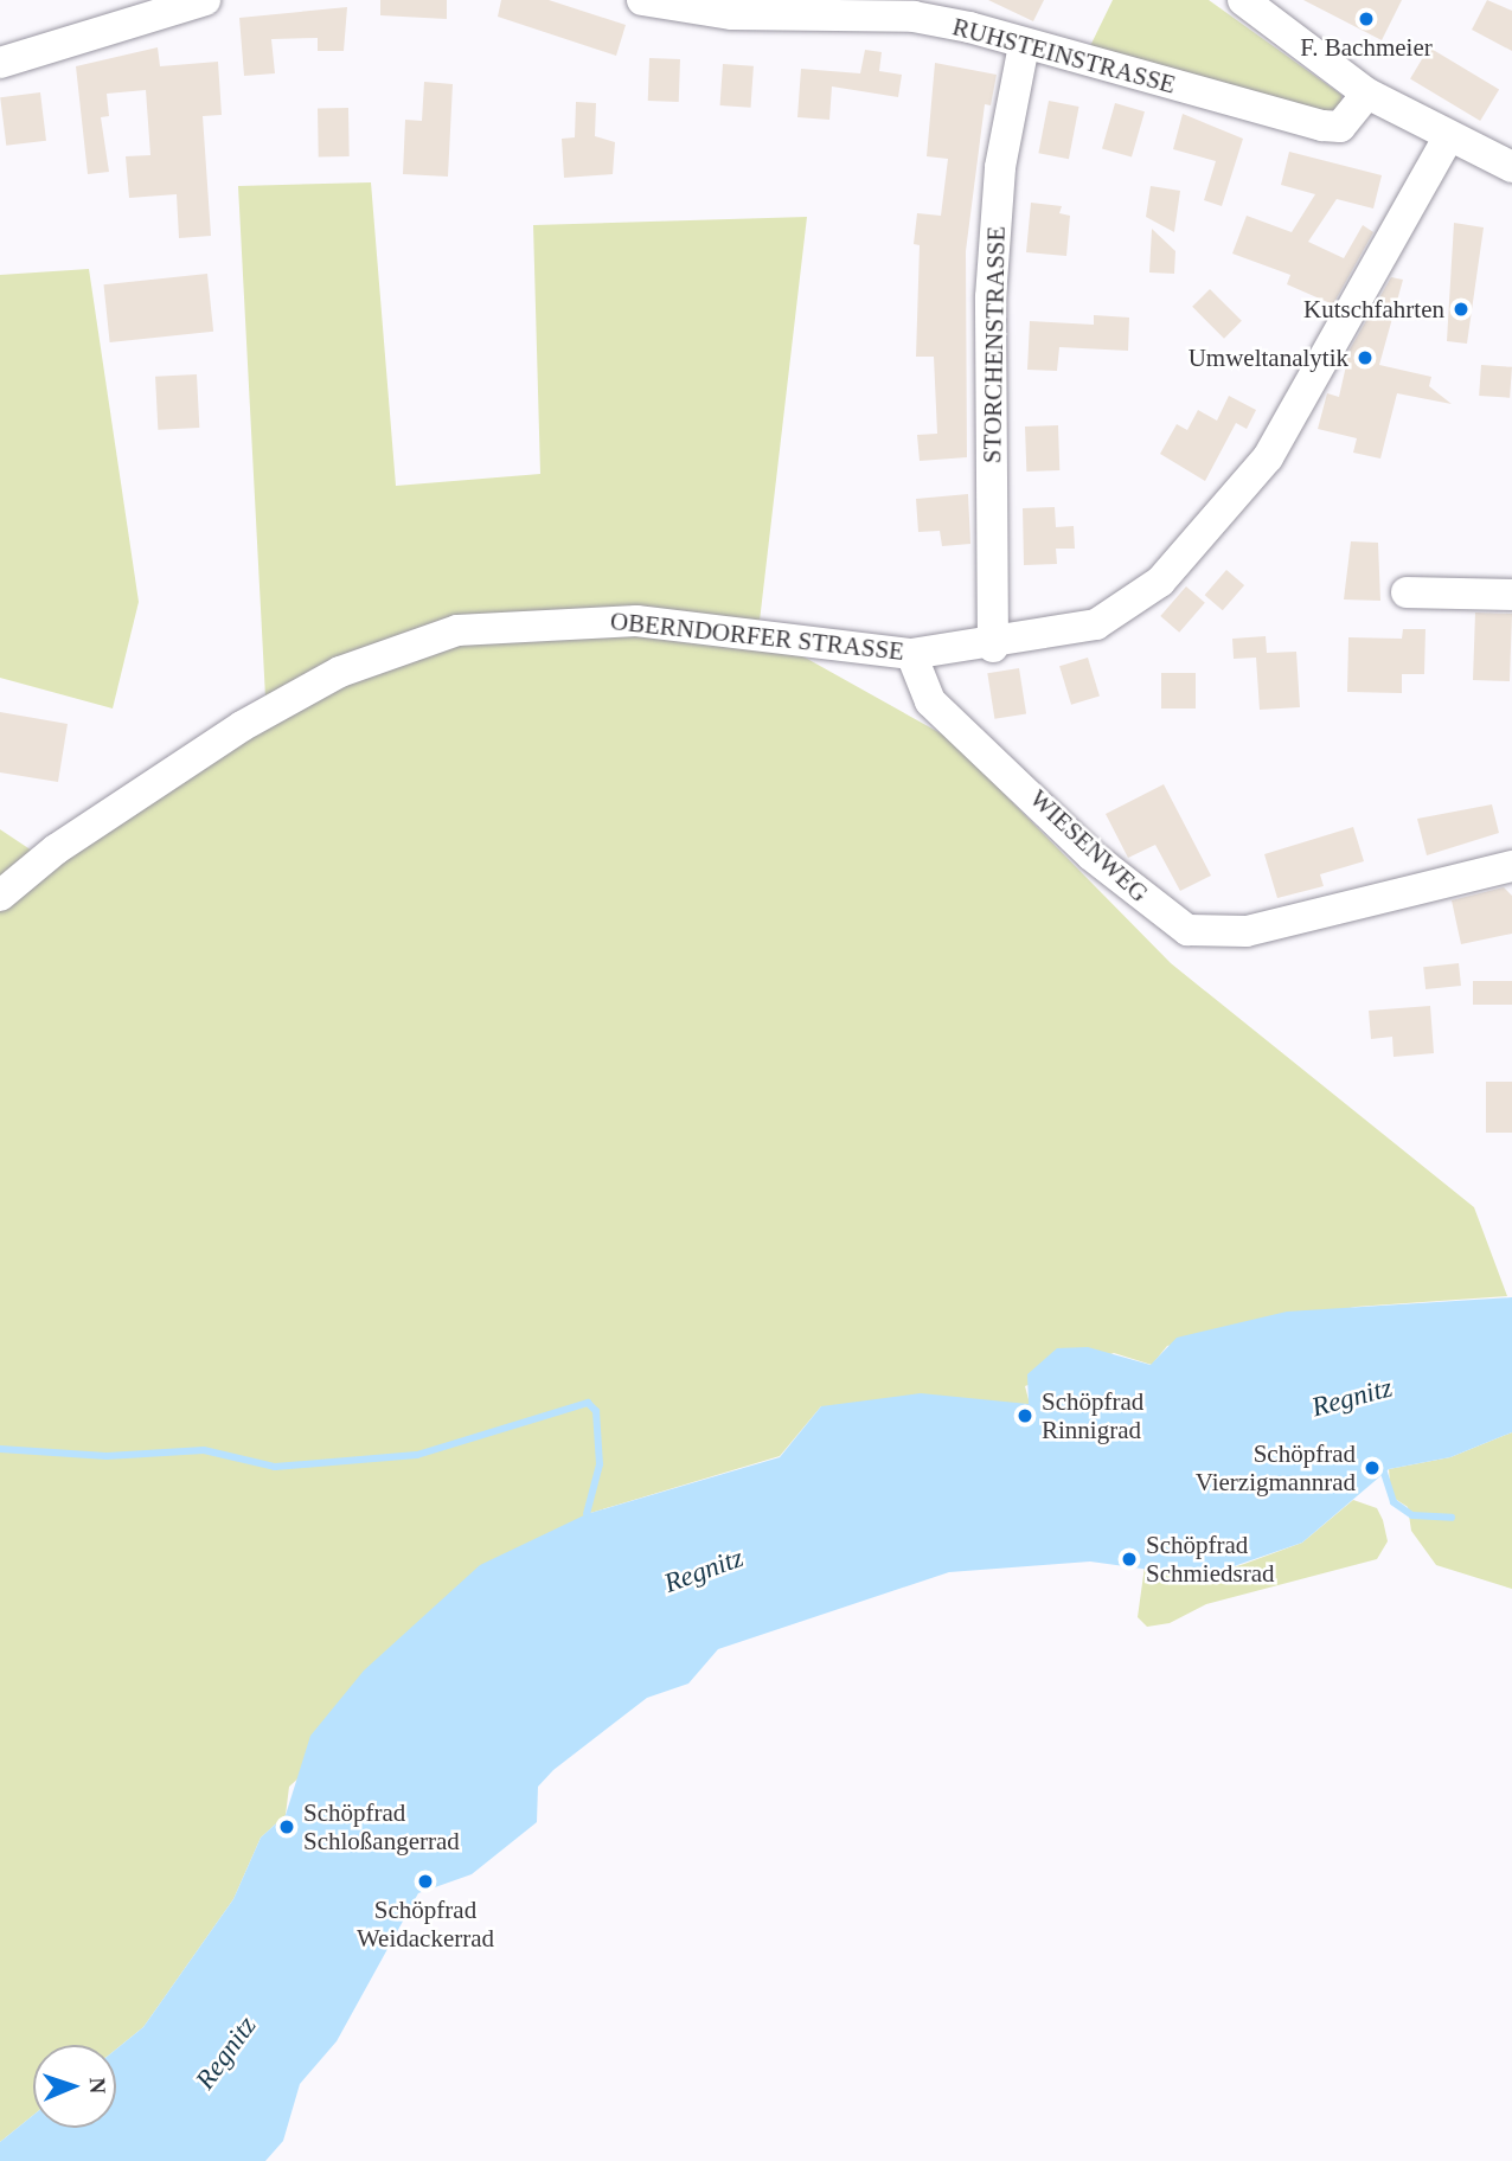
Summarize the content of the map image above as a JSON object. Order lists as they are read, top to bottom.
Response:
{
  "streets": {
    "street": [
      "RUHSTEINSTRASSE",
      "STORCHENSTRASSE",
      "OBERNDORFER STRASSE",
      "WIESENWEG"
    ]
  },
  "crossings": [
    ["RUHSTEINSTRASSE", "STORCHENSTRASSE"],
    ["STORCHENSTRASSE", "OBERNDORFER STRASSE"],
    ["OBERNDORFER STRASSE", "WIESENWEG"]
  ],
  "water": ["Regnitz"],
  "places": [
    "F. Bachmeier",
    "Kutschfahrten",
    "Umweltanalytik",
    "Schöpfrad Rinnigrad",
    "Schöpfrad Vierzigmannrad",
    "Schöpfrad Schmiedsrad",
    "Schöpfrad Schloßangerrad",
    "Schöpfrad Weidackerrad"
  ],
  "north": "right"
}
